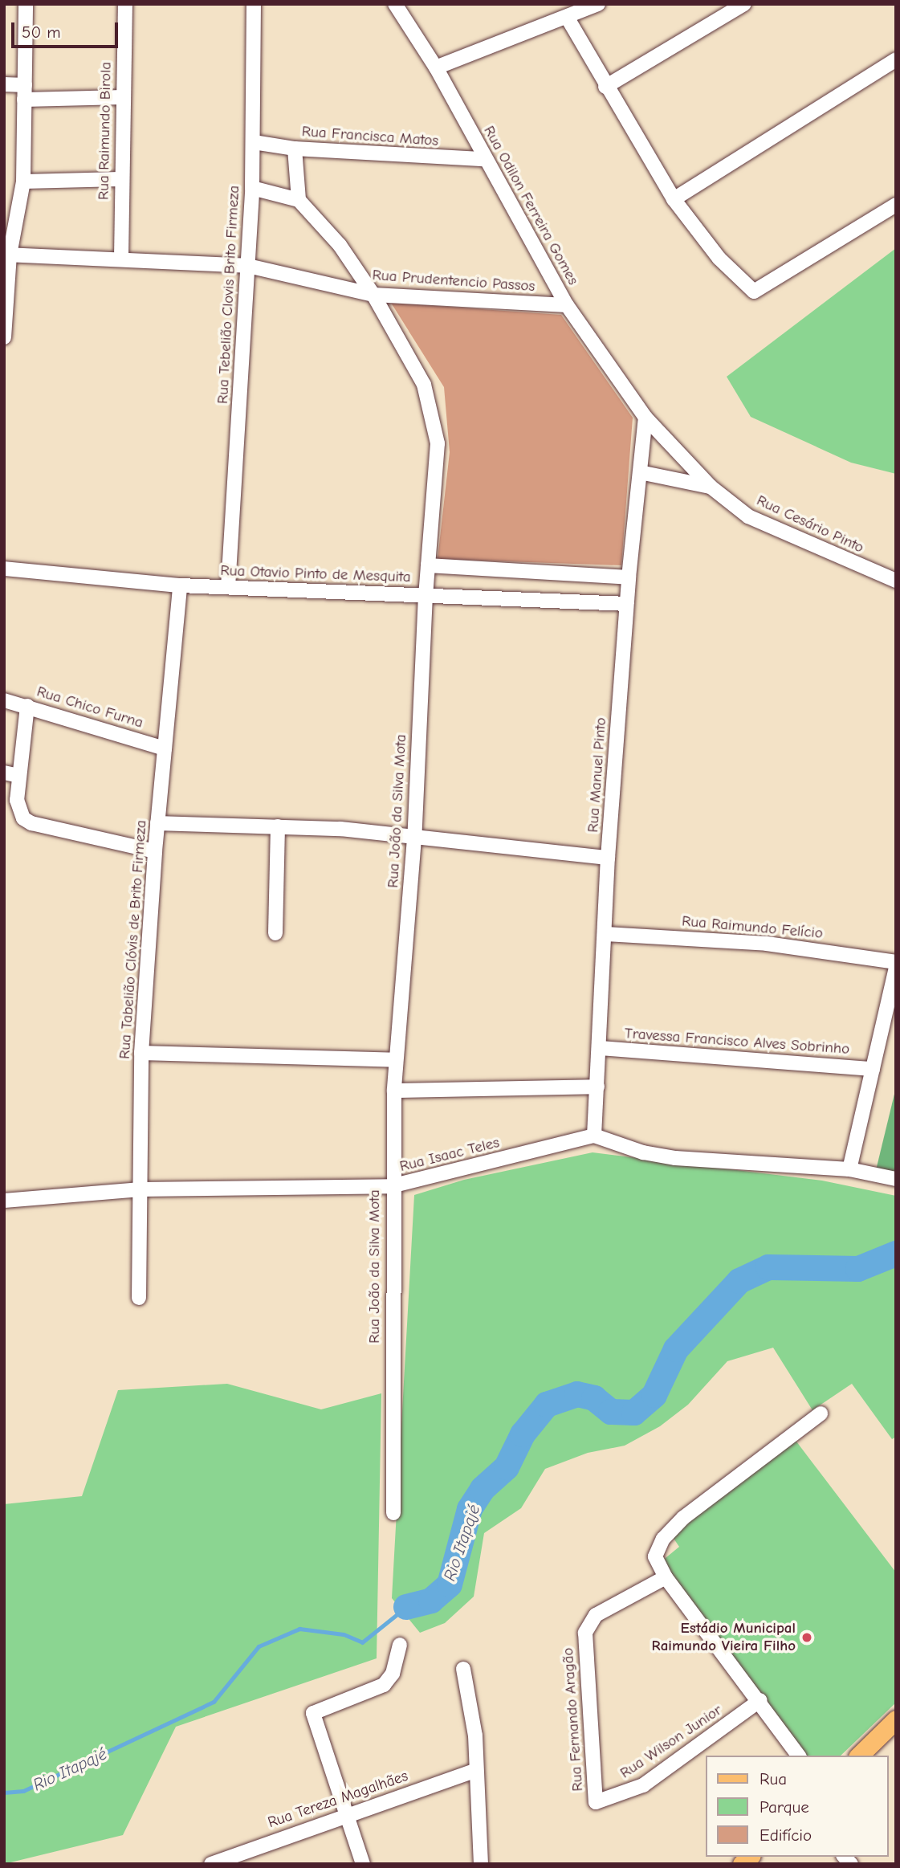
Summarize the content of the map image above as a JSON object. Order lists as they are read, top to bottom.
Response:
{
  "streets": {
    "street": [
      "Rua Raimundo Birola",
      "Rua Francisca Matos",
      "Rua Odilon Ferreira Gomes",
      "Rua Prudentencio Passos",
      "Rua Tebelião Clovis Brito Firmeza",
      "Rua Cesário Pinto",
      "Rua Otavio Pinto de Mesquita",
      "Rua Chico Furna",
      "Rua Manuel Pinto",
      "Rua João da Silva Mota",
      "Rua Raimundo Felício",
      "Rua Tabelião Clóvis de Brito Firmeza",
      "Travessa Francisco Alves Sobrinho",
      "Rua Isaac Teles",
      "Rua Fernando Aragão",
      "Rua Wilson Junior",
      "Rua Tereza Magalhães"
    ]
  },
  "crossings": [
    ["Rua Raimundo Birola", "Rua Prudentencio Passos"],
    ["Rua Francisca Matos", "Rua Odilon Ferreira Gomes"],
    ["Rua Francisca Matos", "Rua Tebelião Clovis Brito Firmeza"],
    ["Rua Odilon Ferreira Gomes", "Rua Prudentencio Passos"],
    ["Rua Odilon Ferreira Gomes", "Rua Cesário Pinto"],
    ["Rua Odilon Ferreira Gomes", "Rua Manuel Pinto"],
    ["Rua Prudentencio Passos", "Rua Tebelião Clovis Brito Firmeza"],
    ["Rua Prudentencio Passos", "Rua João da Silva Mota"],
    ["Rua Tebelião Clovis Brito Firmeza", "Rua Otavio Pinto de Mesquita"],
    ["Rua Cesário Pinto", "Rua Manuel Pinto"],
    ["Rua Otavio Pinto de Mesquita", "Rua Manuel Pinto"],
    ["Rua Otavio Pinto de Mesquita", "Rua João da Silva Mota"],
    ["Rua Otavio Pinto de Mesquita", "Rua Tabelião Clóvis de Brito Firmeza"],
    ["Rua Chico Furna", "Rua Tabelião Clóvis de Brito Firmeza"],
    ["Rua Manuel Pinto", "Rua Raimundo Felício"],
    ["Rua Manuel Pinto", "Travessa Francisco Alves Sobrinho"],
    ["Rua Manuel Pinto", "Rua Isaac Teles"],
    ["Rua João da Silva Mota", "Rua Isaac Teles"],
    ["Rua Tabelião Clóvis de Brito Firmeza", "Rua Isaac Teles"],
    ["Rua Fernando Aragão", "Rua Wilson Junior"]
  ],
  "water": ["Rio Itapajé"],
  "places": ["Estádio Municipal Raimundo Vieira Filho"],
  "legend": ["Rua", "Parque", "Edifício"],
  "scale_bar": "50 m"
}
